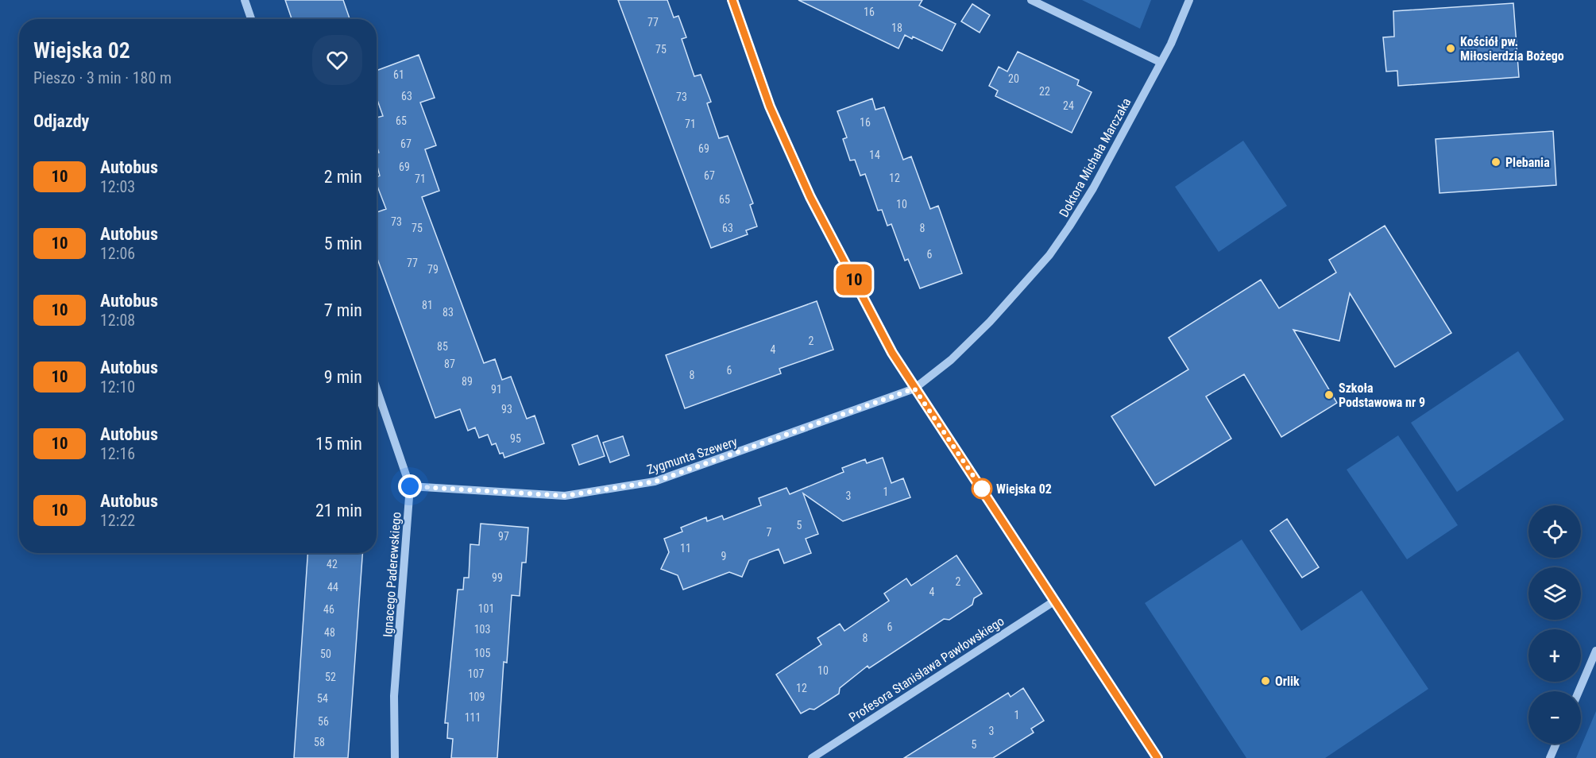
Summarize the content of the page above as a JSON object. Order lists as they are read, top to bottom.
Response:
{
  "streets": {
    "street": [
      "Doktora Michała Marczaka",
      "Zygmunta Szewery",
      "Ignacego Paderewskiego",
      "Profesora Stanisława Pawłowskiego"
    ]
  },
  "crossings": [
    ["Doktora Michała Marczaka", "Zygmunta Szewery"],
    ["Zygmunta Szewery", "Ignacego Paderewskiego"]
  ],
  "places": [
    "Kościół pw. Miłosierdzia Bożego",
    "Plebania",
    "Szkoła Podstawowa nr 9",
    "Wiejska 02",
    "Orlik"
  ],
  "lines": ["bus line 10"],
  "house_numbers": [
    "16",
    "77",
    "18",
    "75",
    "61",
    "20",
    "22",
    "63",
    "73",
    "24",
    "65",
    "16",
    "71",
    "67",
    "69",
    "14",
    "69",
    "67",
    "12",
    "71",
    "65",
    "10",
    "73",
    "75",
    "63",
    "8",
    "6",
    "77",
    "79",
    "81",
    "83",
    "2",
    "85",
    "4",
    "87",
    "6",
    "8",
    "89",
    "91",
    "93",
    "95",
    "1",
    "3",
    "5",
    "7",
    "97",
    "11",
    "9",
    "42",
    "99",
    "2",
    "44",
    "4",
    "101",
    "46",
    "6",
    "103",
    "48",
    "8",
    "105",
    "50",
    "10",
    "107",
    "52",
    "12",
    "109",
    "54",
    "1",
    "111",
    "56",
    "3",
    "58",
    "5"
  ],
  "page": {
    "on_map": "10",
    "heading": [
      ["Wiejska 02", "Pieszo · 3 min · 180 m"],
      "Odjazdy"
    ],
    "list": [
      {
        "mark": "10",
        "name": "Autobus",
        "note": "12:03",
        "value": "2 min"
      },
      {
        "mark": "10",
        "name": "Autobus",
        "note": "12:06",
        "value": "5 min"
      },
      {
        "mark": "10",
        "name": "Autobus",
        "note": "12:08",
        "value": "7 min"
      },
      {
        "mark": "10",
        "name": "Autobus",
        "note": "12:10",
        "value": "9 min"
      },
      {
        "mark": "10",
        "name": "Autobus",
        "note": "12:16",
        "value": "15 min"
      },
      {
        "mark": "10",
        "name": "Autobus",
        "note": "12:22",
        "value": "21 min"
      }
    ],
    "map_buttons": ["+", "−"]
  }
}
